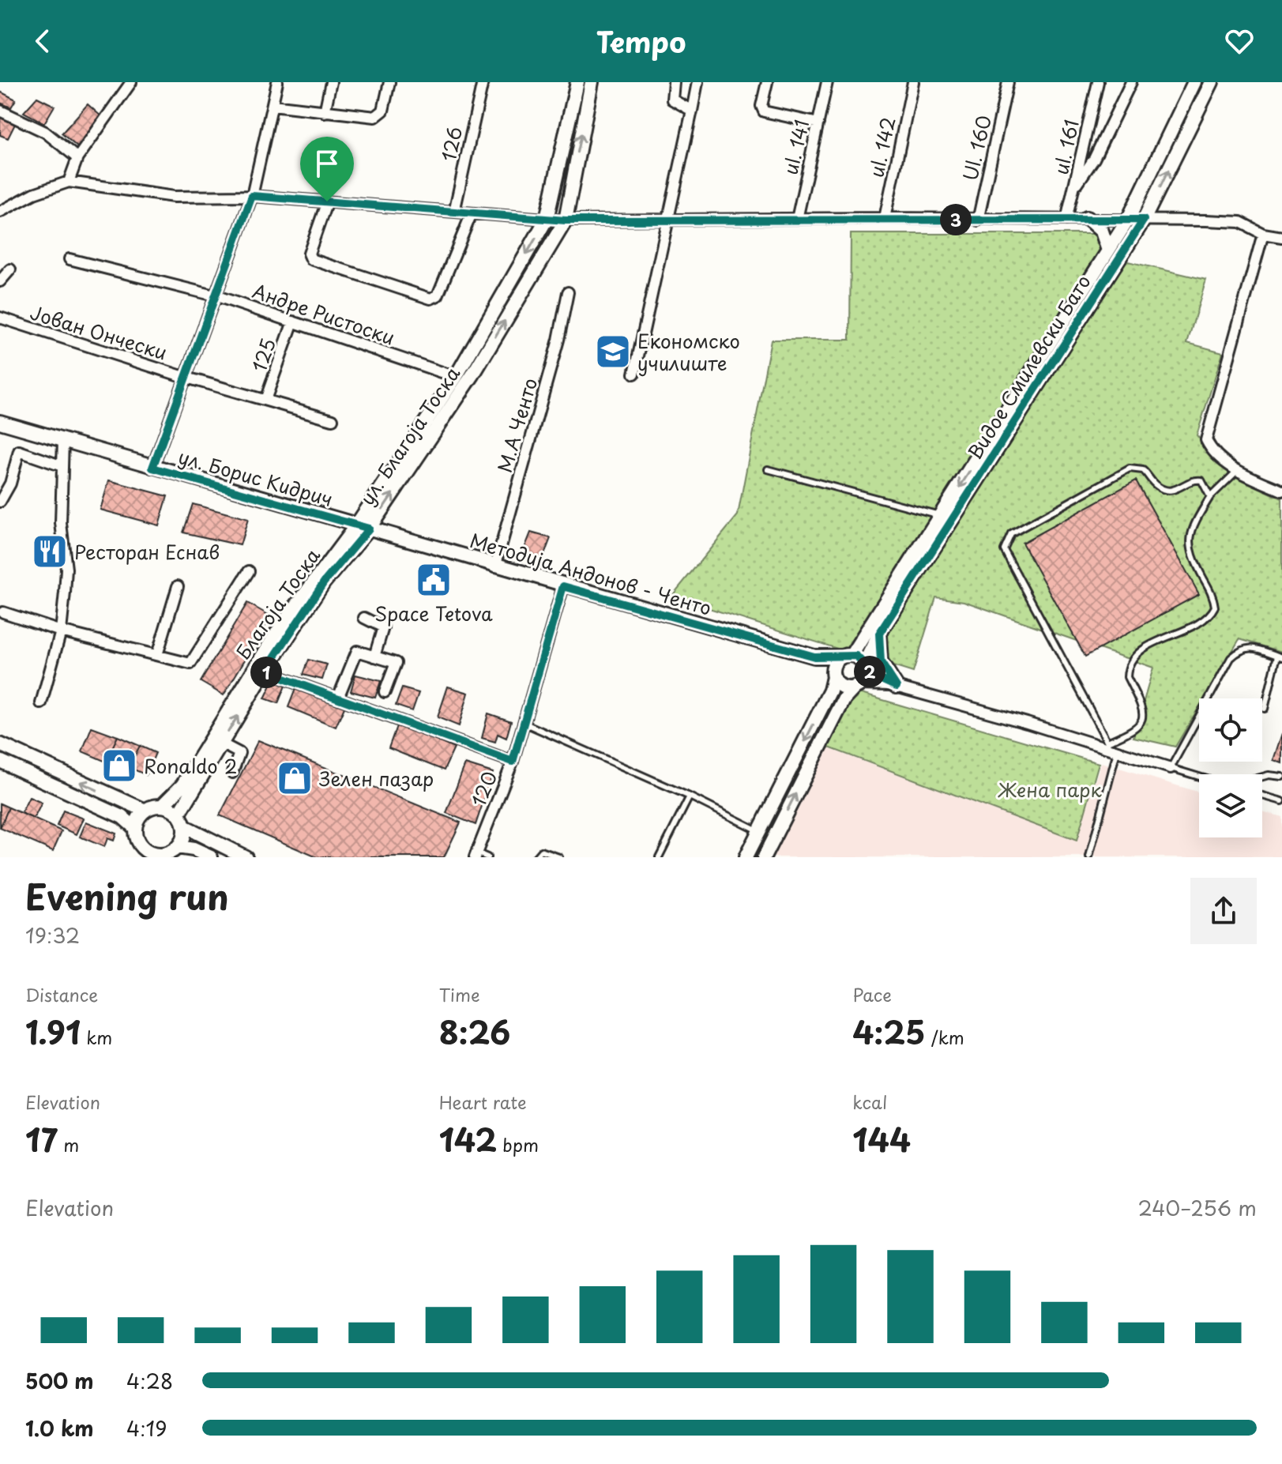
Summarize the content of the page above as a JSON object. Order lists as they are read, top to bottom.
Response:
{
  "streets": {
    "street": [
      "126",
      "ul. 141",
      "ul. 142",
      "ul. 161",
      "Ul. 160",
      "Андре Ристоски",
      "Јован Ончески",
      "125",
      "Видое Смилевски Бато",
      "М.А Ченто",
      "ул. Благоја Тоска",
      "ул. Борис Кидрич",
      "Методија Андонов - Ченто",
      "Благоја Тоска",
      "120"
    ]
  },
  "crossings": [
    ["Андре Ристоски", "125"],
    ["Андре Ристоски", "Благоја Тоска"],
    ["Јован Ончески", "125"],
    ["Видое Смилевски Бато", "Методија Андонов - Ченто"],
    ["М.А Ченто", "Методија Андонов - Ченто"],
    ["ул. Благоја Тоска", "ул. Борис Кидрич"],
    ["ул. Благоја Тоска", "Методија Андонов - Ченто"],
    ["ул. Благоја Тоска", "Благоја Тоска"],
    ["ул. Борис Кидрич", "Методија Андонов - Ченто"],
    ["ул. Борис Кидрич", "Благоја Тоска"],
    ["Методија Андонов - Ченто", "Благоја Тоска"],
    ["Методија Андонов - Ченто", "120"]
  ],
  "parks": ["Жена парк"],
  "places": {
    "school or university": ["Економско училиште"],
    "restaurant": ["Ресторан Еснав"],
    "public building": ["Space Tetova"],
    "shop": ["Ronaldo 2", "Зелен пазар"]
  },
  "page": {
    "header": "Tempo",
    "pins": ["3", "2", "1"],
    "heading": ["Evening run", "19:32"],
    "stats": [
      ["Distance", "1.91 km"],
      ["Time", "8:26"],
      ["Pace", "4:25 /km"],
      ["Elevation", "17 m"],
      ["Heart rate", "142 bpm"],
      ["kcal", "144"]
    ],
    "chart": ["Elevation", "240–256 m"],
    "list": [
      {
        "name": "500 m",
        "note": "4:28"
      },
      {
        "name": "1.0 km",
        "note": "4:19"
      }
    ]
  }
}
